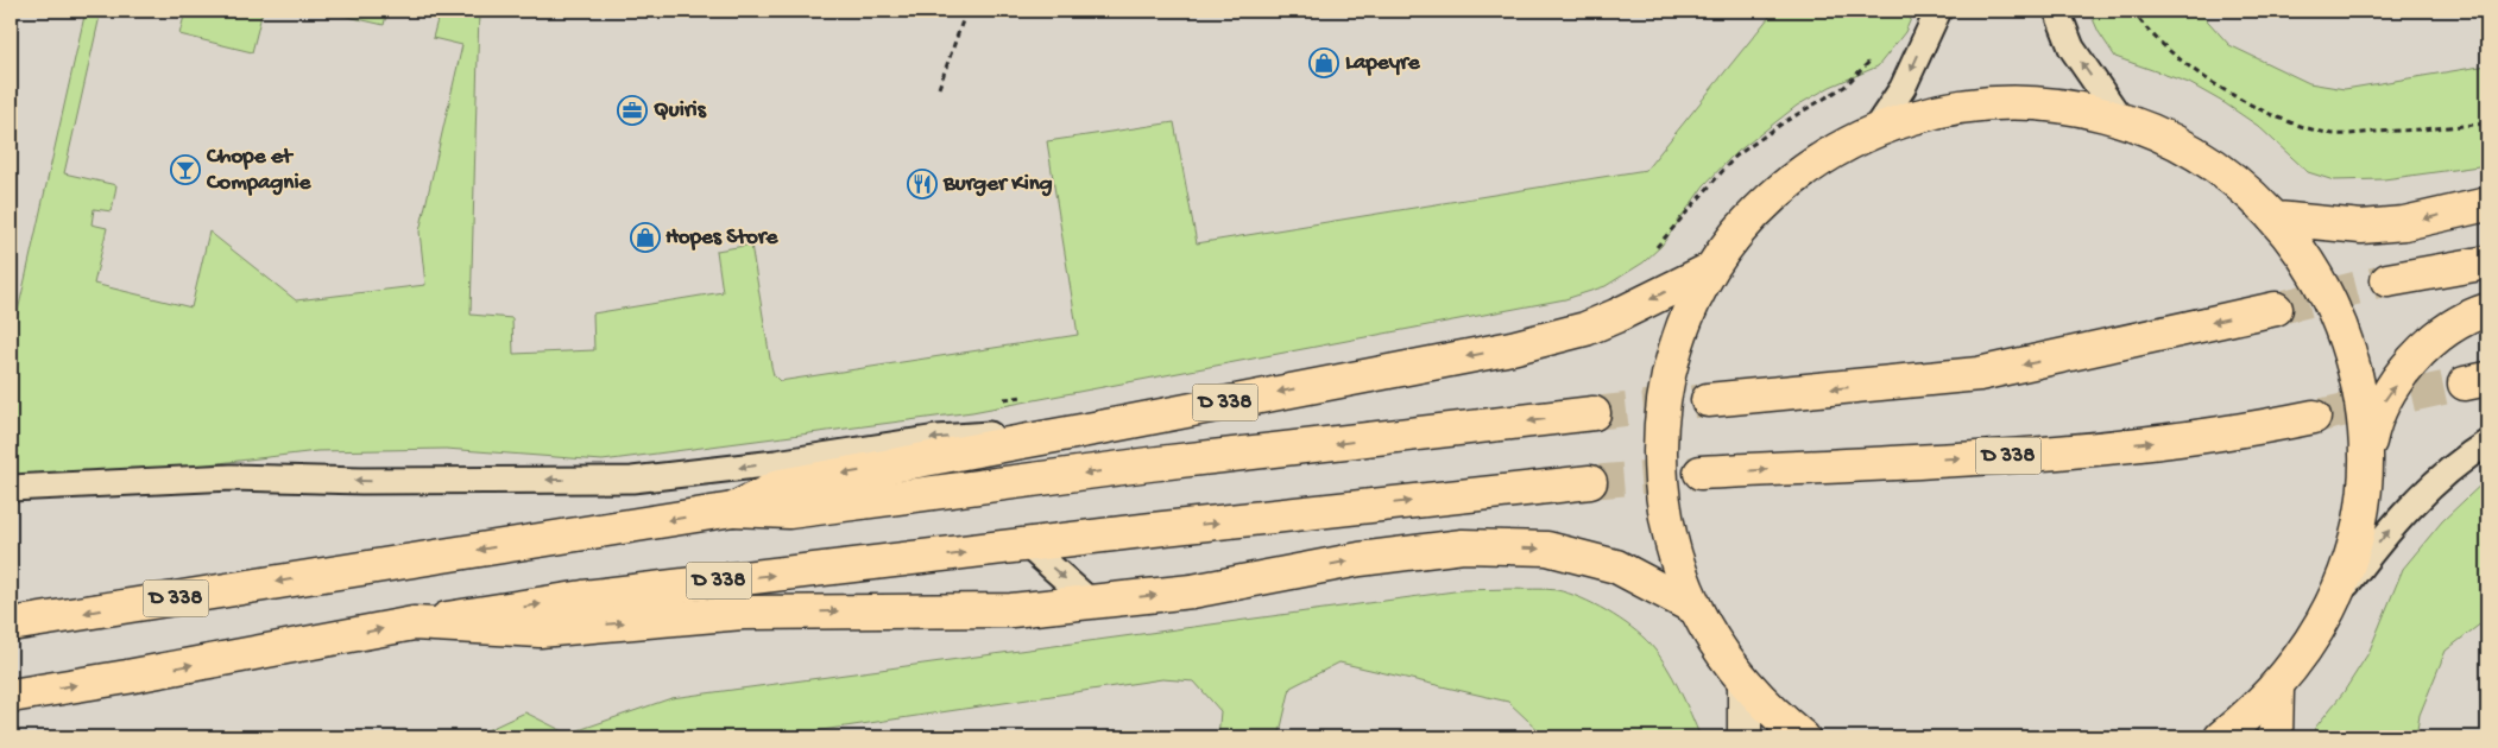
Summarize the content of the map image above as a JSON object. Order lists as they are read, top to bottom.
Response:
{
  "streets": {
    "main road": ["D 338"]
  },
  "places": {
    "shop": ["Lapeyre", "Hopes Store"],
    "office": ["Quiris"],
    "bar": ["Chope et Compagnie"],
    "restaurant": ["Burger King"]
  }
}
